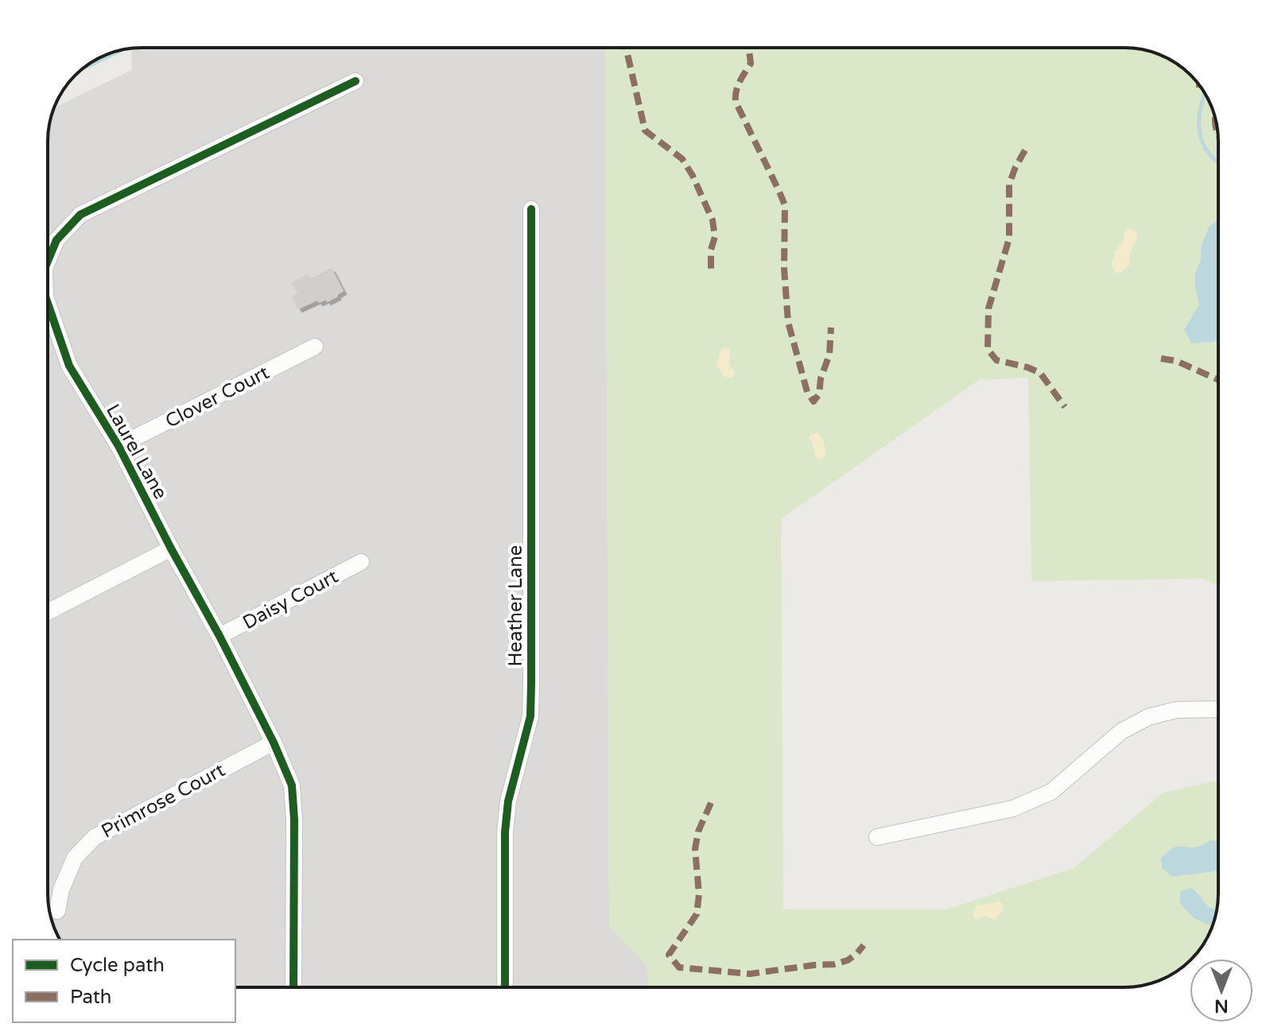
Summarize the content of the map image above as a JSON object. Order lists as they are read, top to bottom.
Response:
{
  "streets": {
    "street": [
      "Clover Court",
      "Laurel Lane",
      "Daisy Court",
      "Heather Lane",
      "Primrose Court"
    ]
  },
  "crossings": [
    ["Clover Court", "Laurel Lane"],
    ["Laurel Lane", "Daisy Court"],
    ["Laurel Lane", "Primrose Court"]
  ],
  "legend": ["Cycle path", "Path"],
  "north": "bottom"
}
